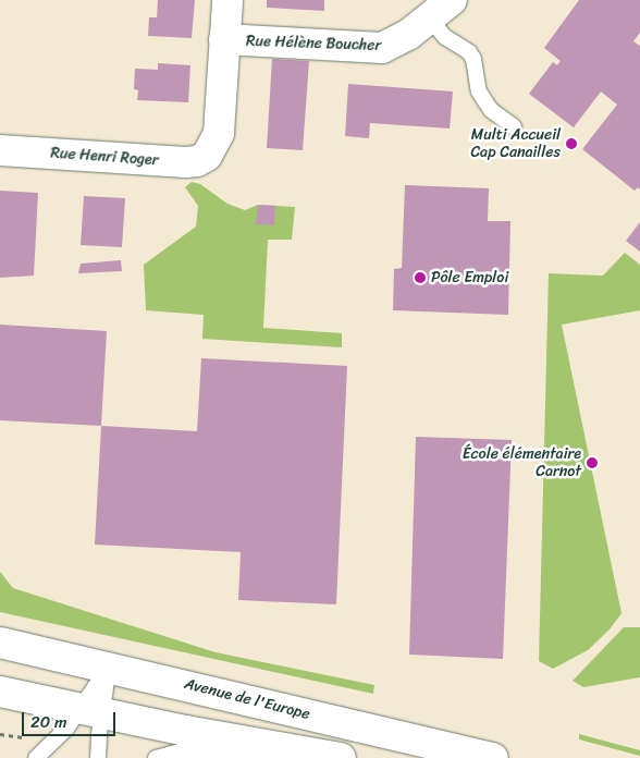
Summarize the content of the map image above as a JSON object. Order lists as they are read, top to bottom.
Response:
{
  "streets": {
    "street": ["Rue Hélène Boucher", "Rue Henri Roger", "Avenue de l'Europe"]
  },
  "crossings": [
    ["Rue Hélène Boucher", "Rue Henri Roger"]
  ],
  "places": ["Multi Accueil Cap Canailles", "Pôle Emploi", "École élémentaire Carnot"],
  "scale_bar": "20 m"
}
